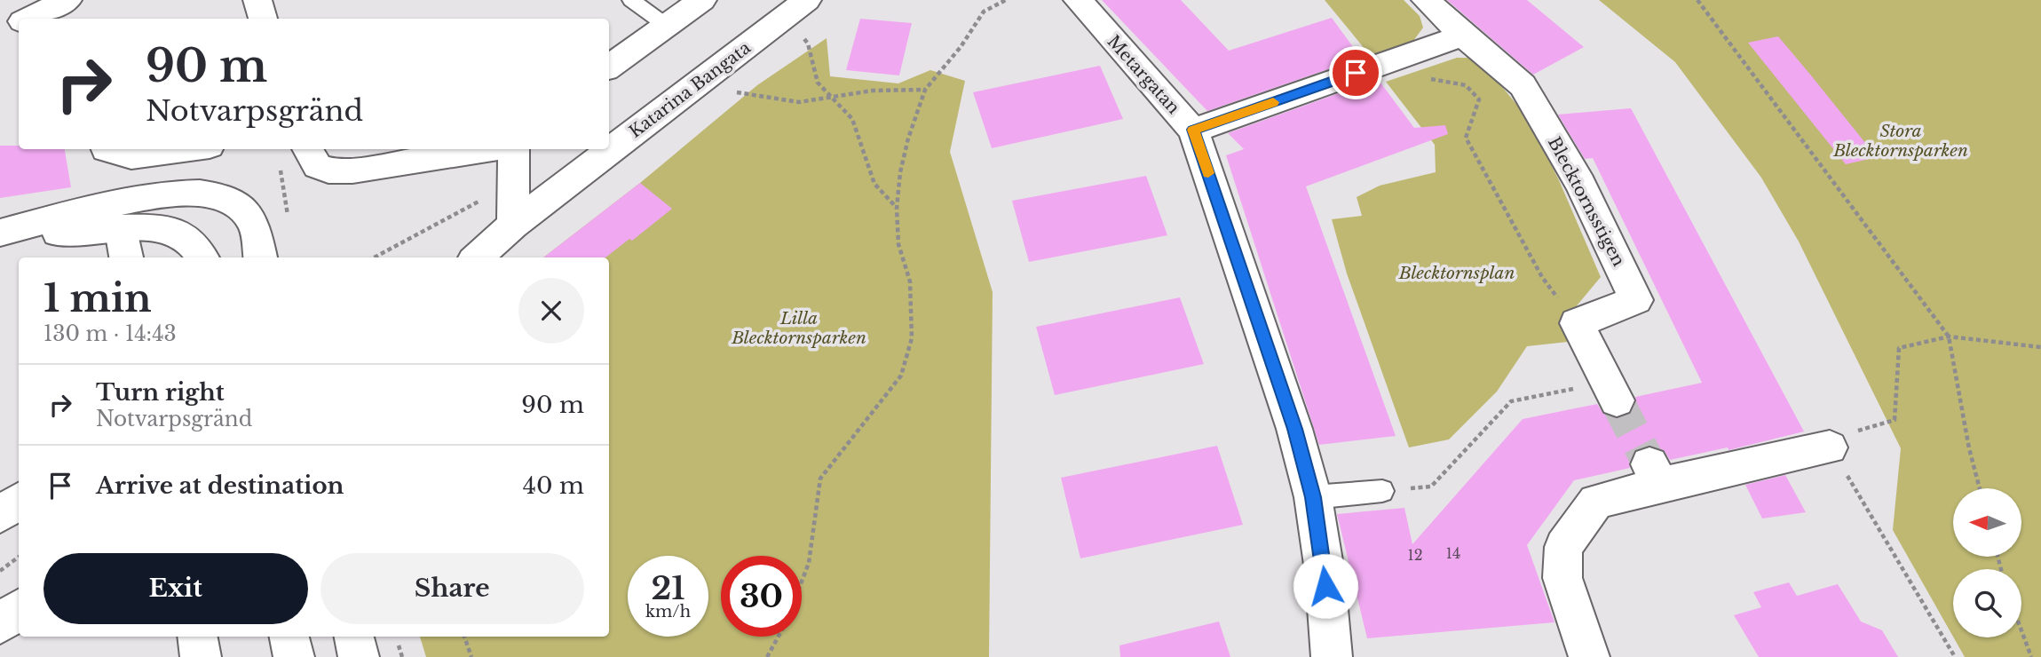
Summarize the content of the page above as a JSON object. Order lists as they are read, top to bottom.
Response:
{
  "streets": {
    "street": ["Metargatan", "Katarina Bangata", "Blecktornsstigen"]
  },
  "parks": ["Stora Blecktornsparken", "Blecktornsplan", "Lilla Blecktornsparken"],
  "house_numbers": ["14", "12"],
  "north": "left",
  "page": {
    "turn": ["90 m", "Notvarpsgränd"],
    "heading": ["1 min", "130 m · 14:43"],
    "list": [
      {
        "name": "Turn right",
        "note": "Notvarpsgränd",
        "value": "90 m"
      },
      {
        "name": "Arrive at destination",
        "value": "40 m"
      }
    ],
    "buttons": ["Exit", "Share"],
    "speed": "21 km/h",
    "limit": "30"
  }
}
